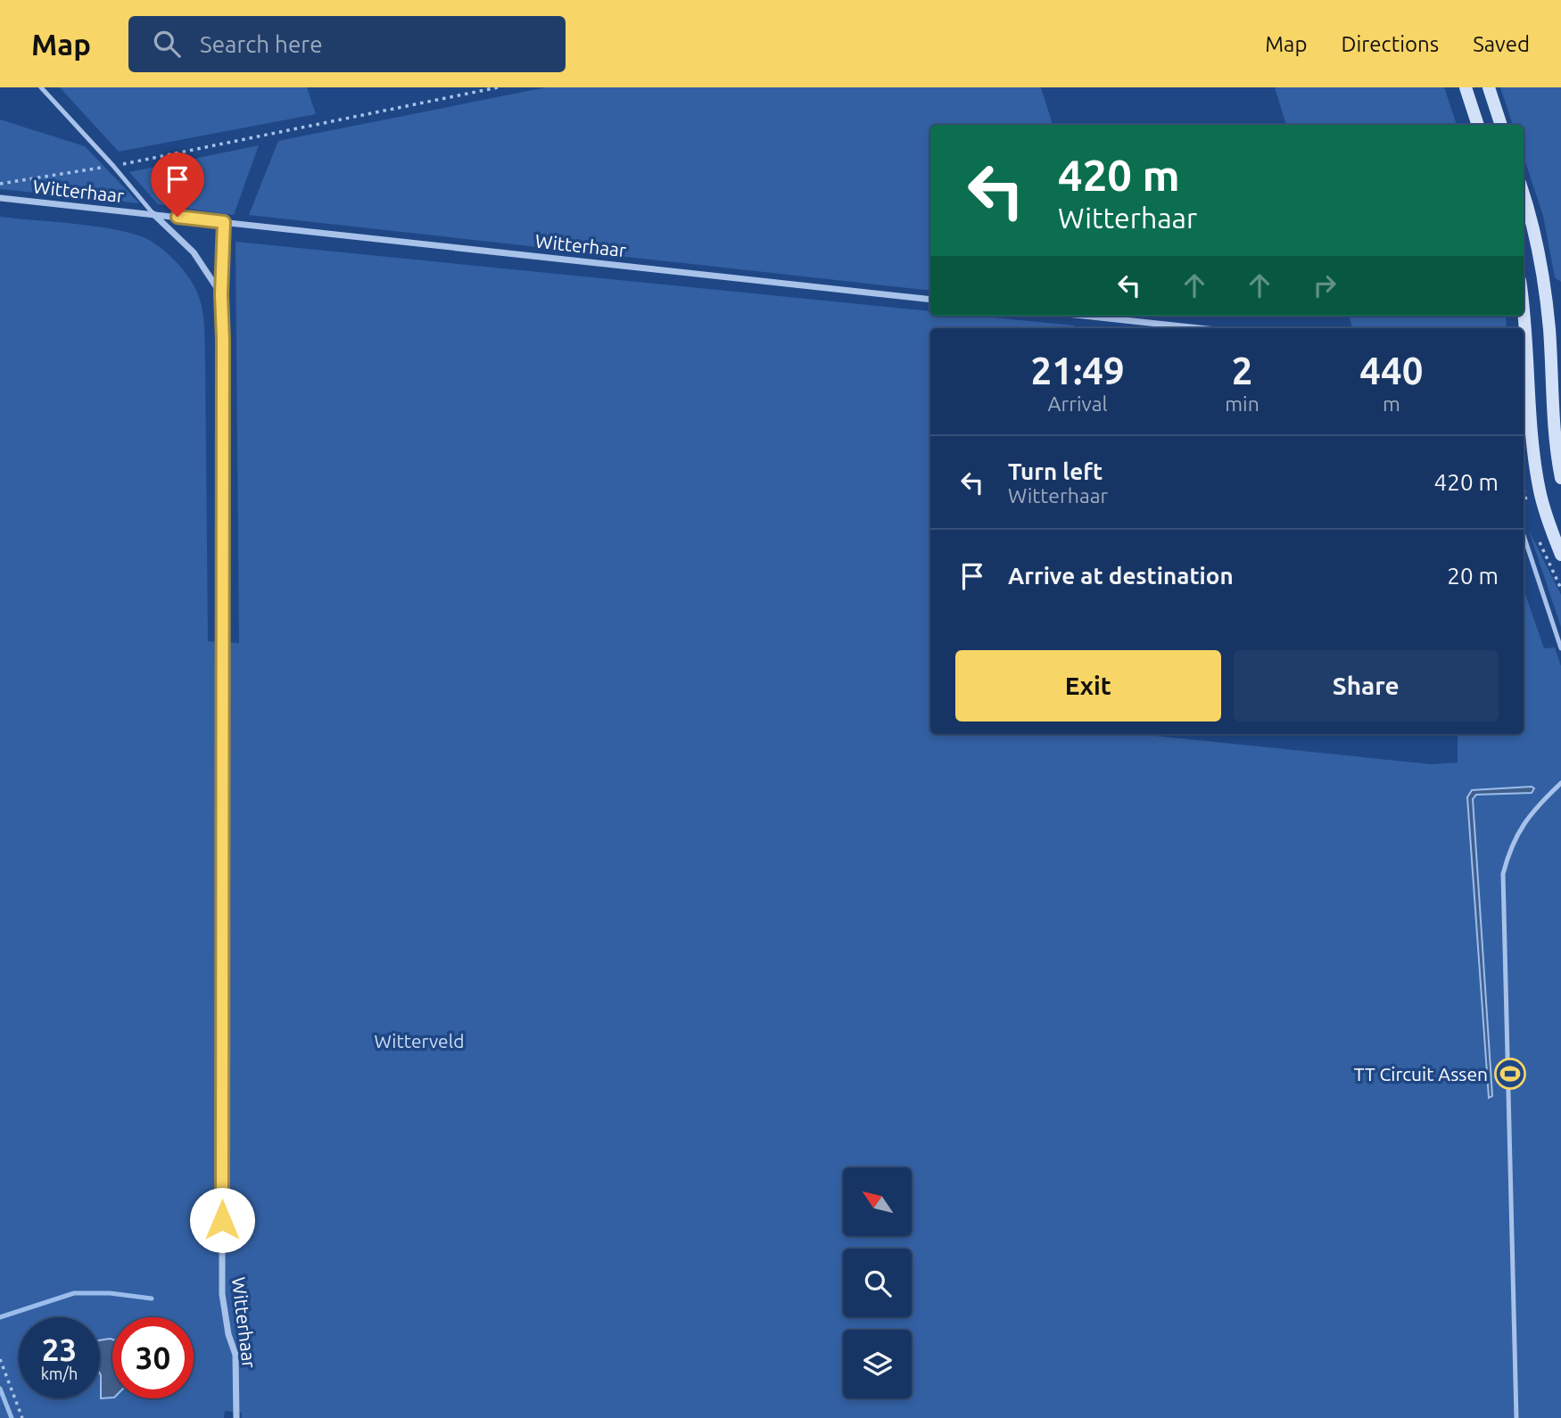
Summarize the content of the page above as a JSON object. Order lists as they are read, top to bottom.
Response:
{
  "streets": {
    "street": ["Witterhaar"]
  },
  "parks": ["Witterveld"],
  "places": {
    "sports": ["TT Circuit Assen"]
  },
  "north": "top left",
  "page": {
    "header": "Map",
    "search": "Search here",
    "nav": ["Map", "Directions", "Saved"],
    "turn": ["420 m", "Witterhaar"],
    "eta": [
      "21:49",
      "Arrival",
      "2",
      "min",
      "440",
      "m"
    ],
    "list": [
      {
        "name": "Turn left",
        "note": "Witterhaar",
        "value": "420 m"
      },
      {
        "name": "Arrive at destination",
        "value": "20 m"
      }
    ],
    "buttons": ["Exit", "Share"],
    "speed": "23 km/h",
    "limit": "30"
  }
}
